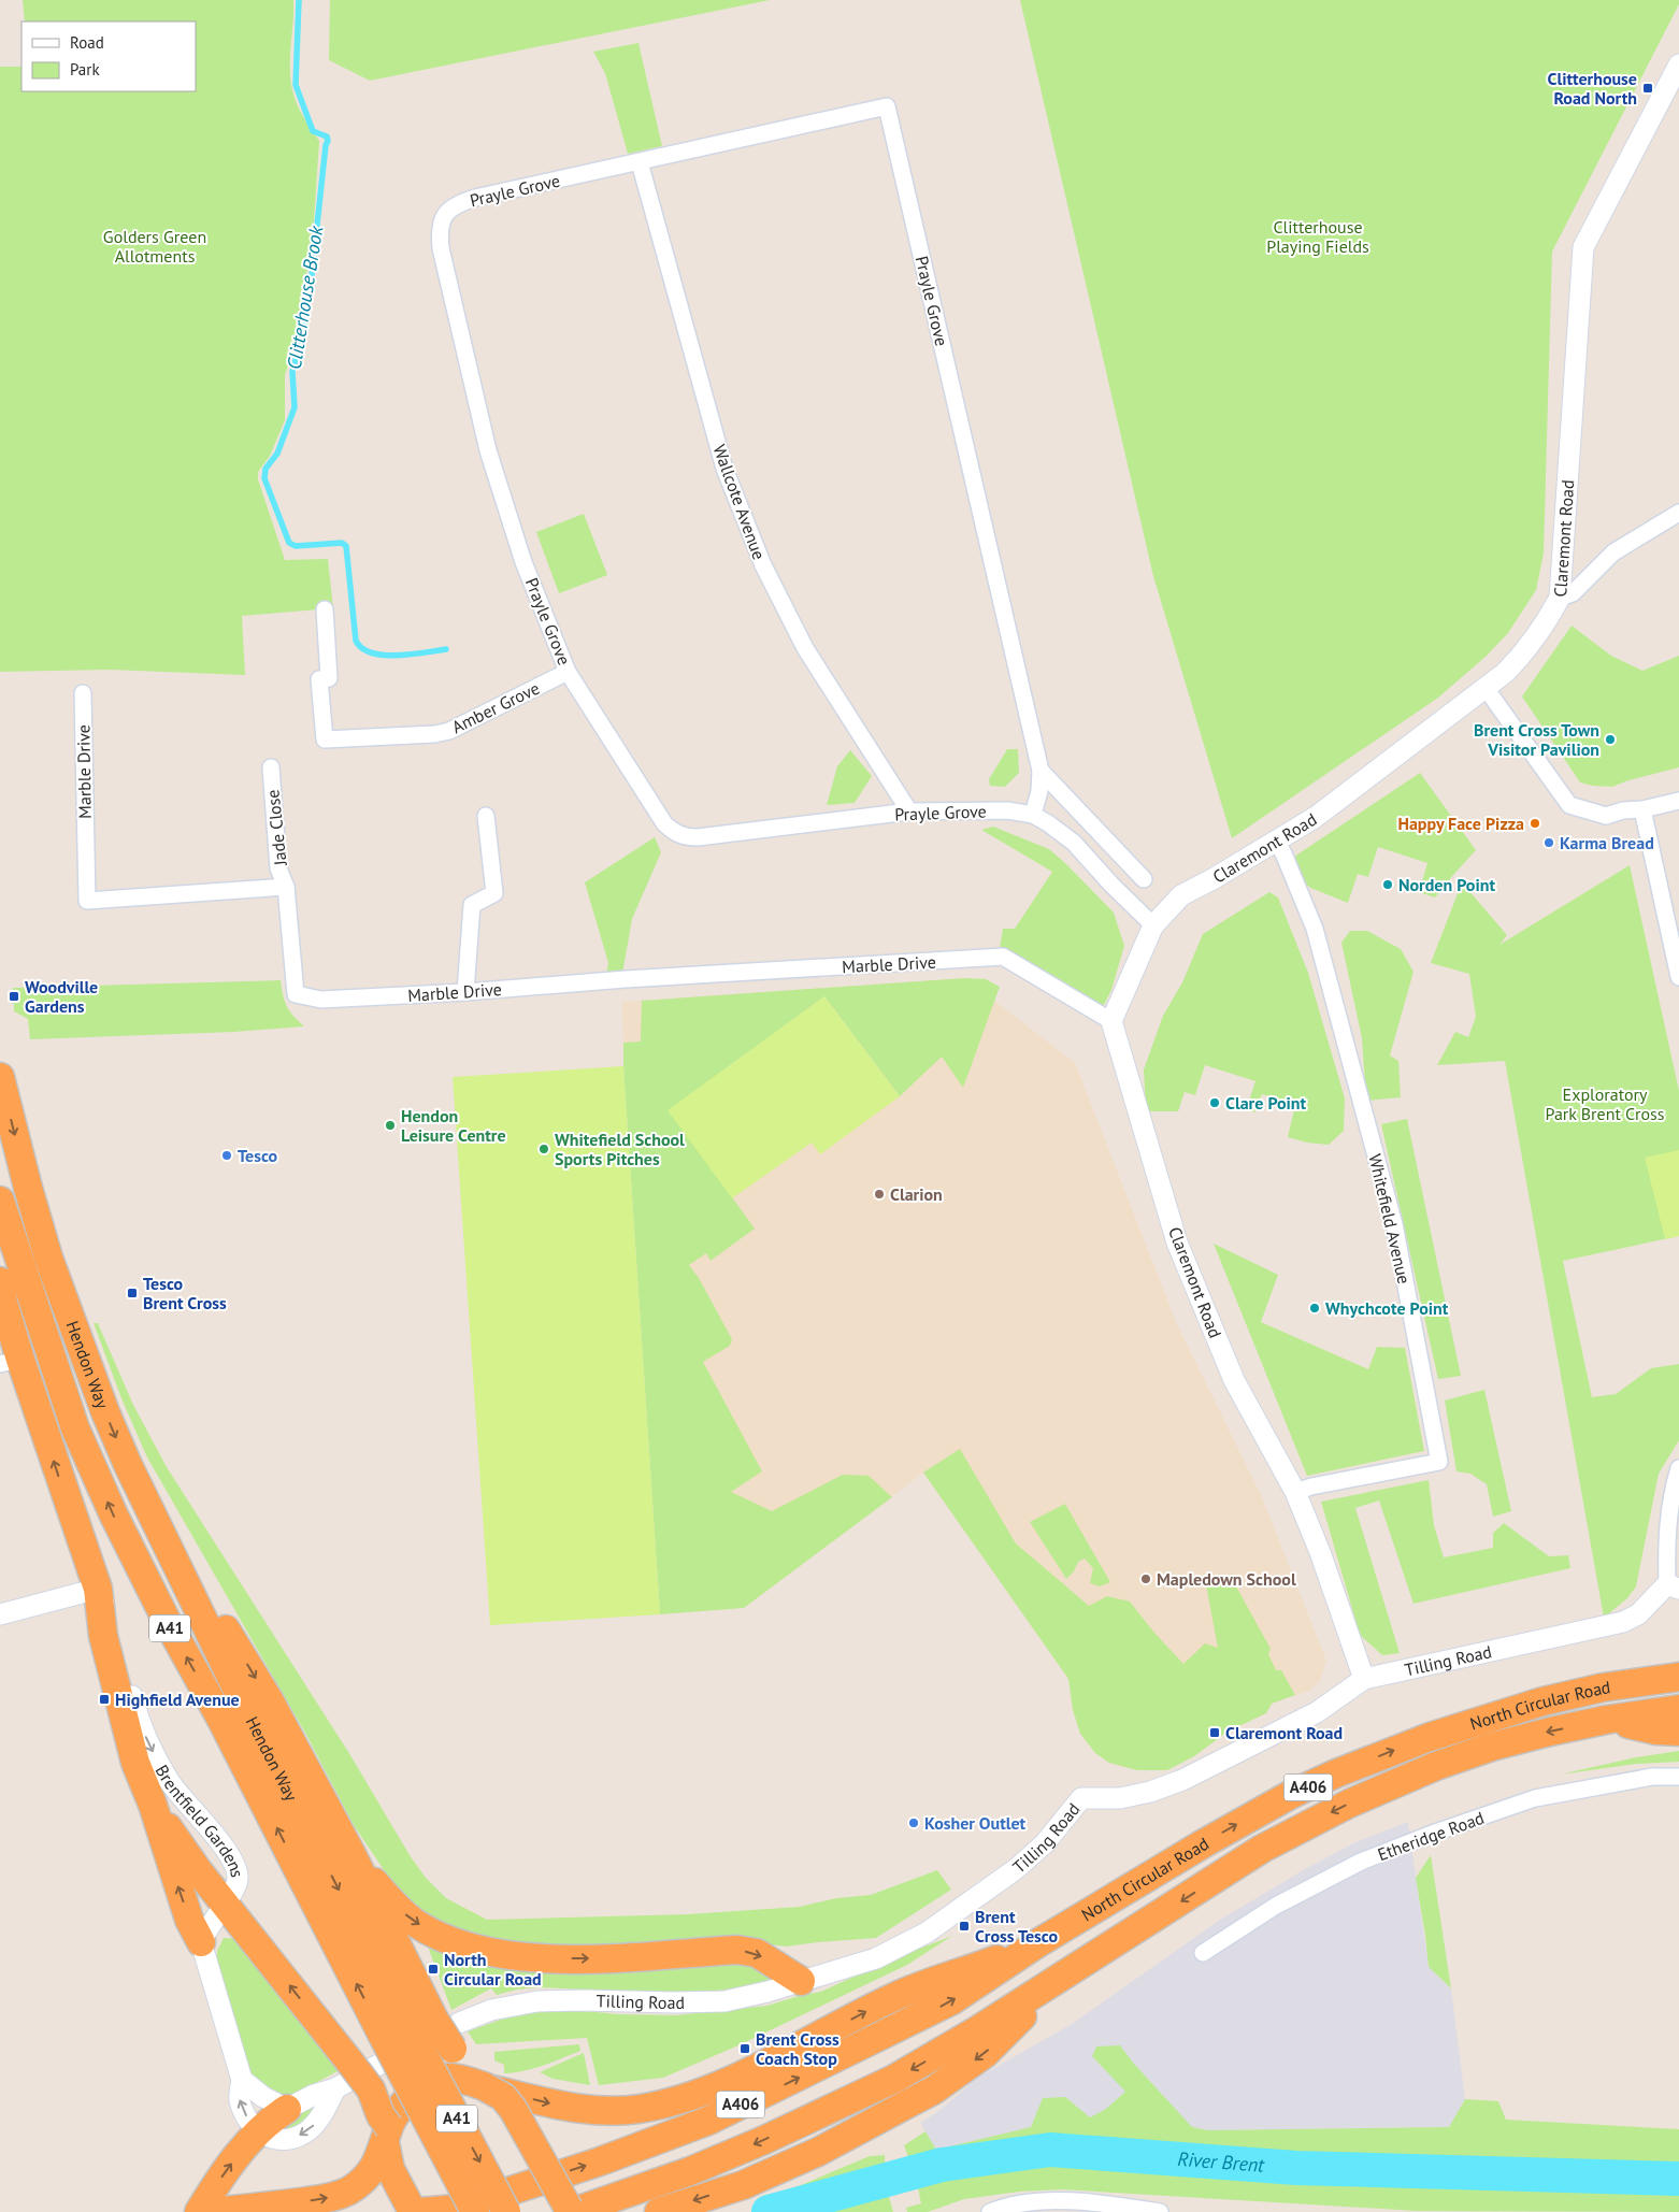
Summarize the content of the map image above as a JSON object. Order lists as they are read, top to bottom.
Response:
{
  "streets": {
    "highway": [
      "Hendon Way",
      "A41",
      "North Circular Road",
      "A406"
    ],
    "street": [
      "Prayle Grove",
      "Wallcote Avenue",
      "Claremont Road",
      "Amber Grove",
      "Marble Drive",
      "Jade Close",
      "Whitefield Avenue",
      "Tilling Road",
      "Brentfield Gardens",
      "Etheridge Road"
    ]
  },
  "crossings": [
    ["Prayle Grove", "Wallcote Avenue"],
    ["Prayle Grove", "Claremont Road"],
    ["Prayle Grove", "Amber Grove"],
    ["Claremont Road", "Marble Drive"],
    ["Claremont Road", "Whitefield Avenue"],
    ["Claremont Road", "Tilling Road"],
    ["Marble Drive", "Jade Close"],
    ["Hendon Way", "A41"],
    ["Hendon Way", "Tilling Road"],
    ["A41", "Tilling Road"],
    ["A41", "A406"],
    ["North Circular Road", "A406"]
  ],
  "one_way": ["Brentfield Gardens"],
  "water": ["Clitterhouse Brook", "River Brent"],
  "parks": ["Clitterhouse Playing Fields", "Golders Green Allotments", "Exploratory Park Brent Cross"],
  "places": {
    "transit": [
      "Clitterhouse Road North",
      "Woodville Gardens",
      "Tesco Brent Cross",
      "Highfield Avenue",
      "Claremont Road",
      "Brent Cross Tesco",
      "North Circular Road",
      "Brent Cross Coach Stop"
    ],
    "other": [
      "Brent Cross Town Visitor Pavilion",
      "Happy Face Pizza",
      "Karma Bread",
      "Norden Point",
      "Clare Point",
      "Hendon Leisure Centre",
      "Whitefield School Sports Pitches",
      "Tesco",
      "Clarion",
      "Whychcote Point",
      "Mapledown School",
      "Kosher Outlet"
    ]
  },
  "legend": ["Road", "Park"]
}
